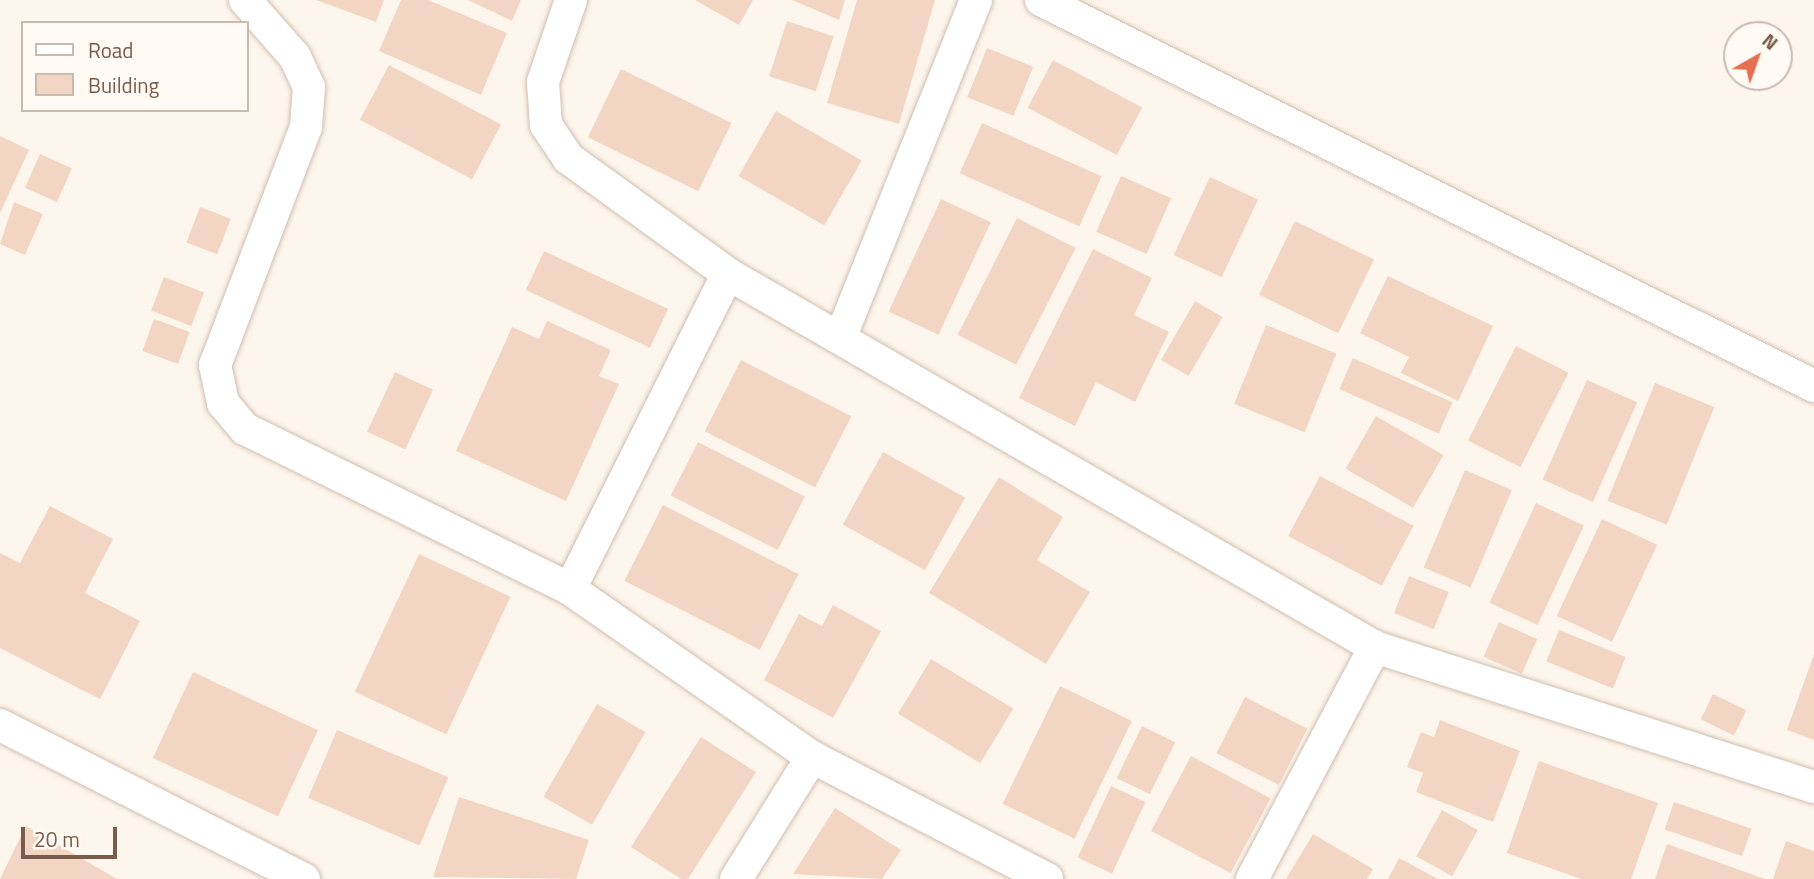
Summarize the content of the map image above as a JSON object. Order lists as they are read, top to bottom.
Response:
{
  "legend": ["Road", "Building"],
  "scale_bar": "20 m",
  "north": "top right"
}
